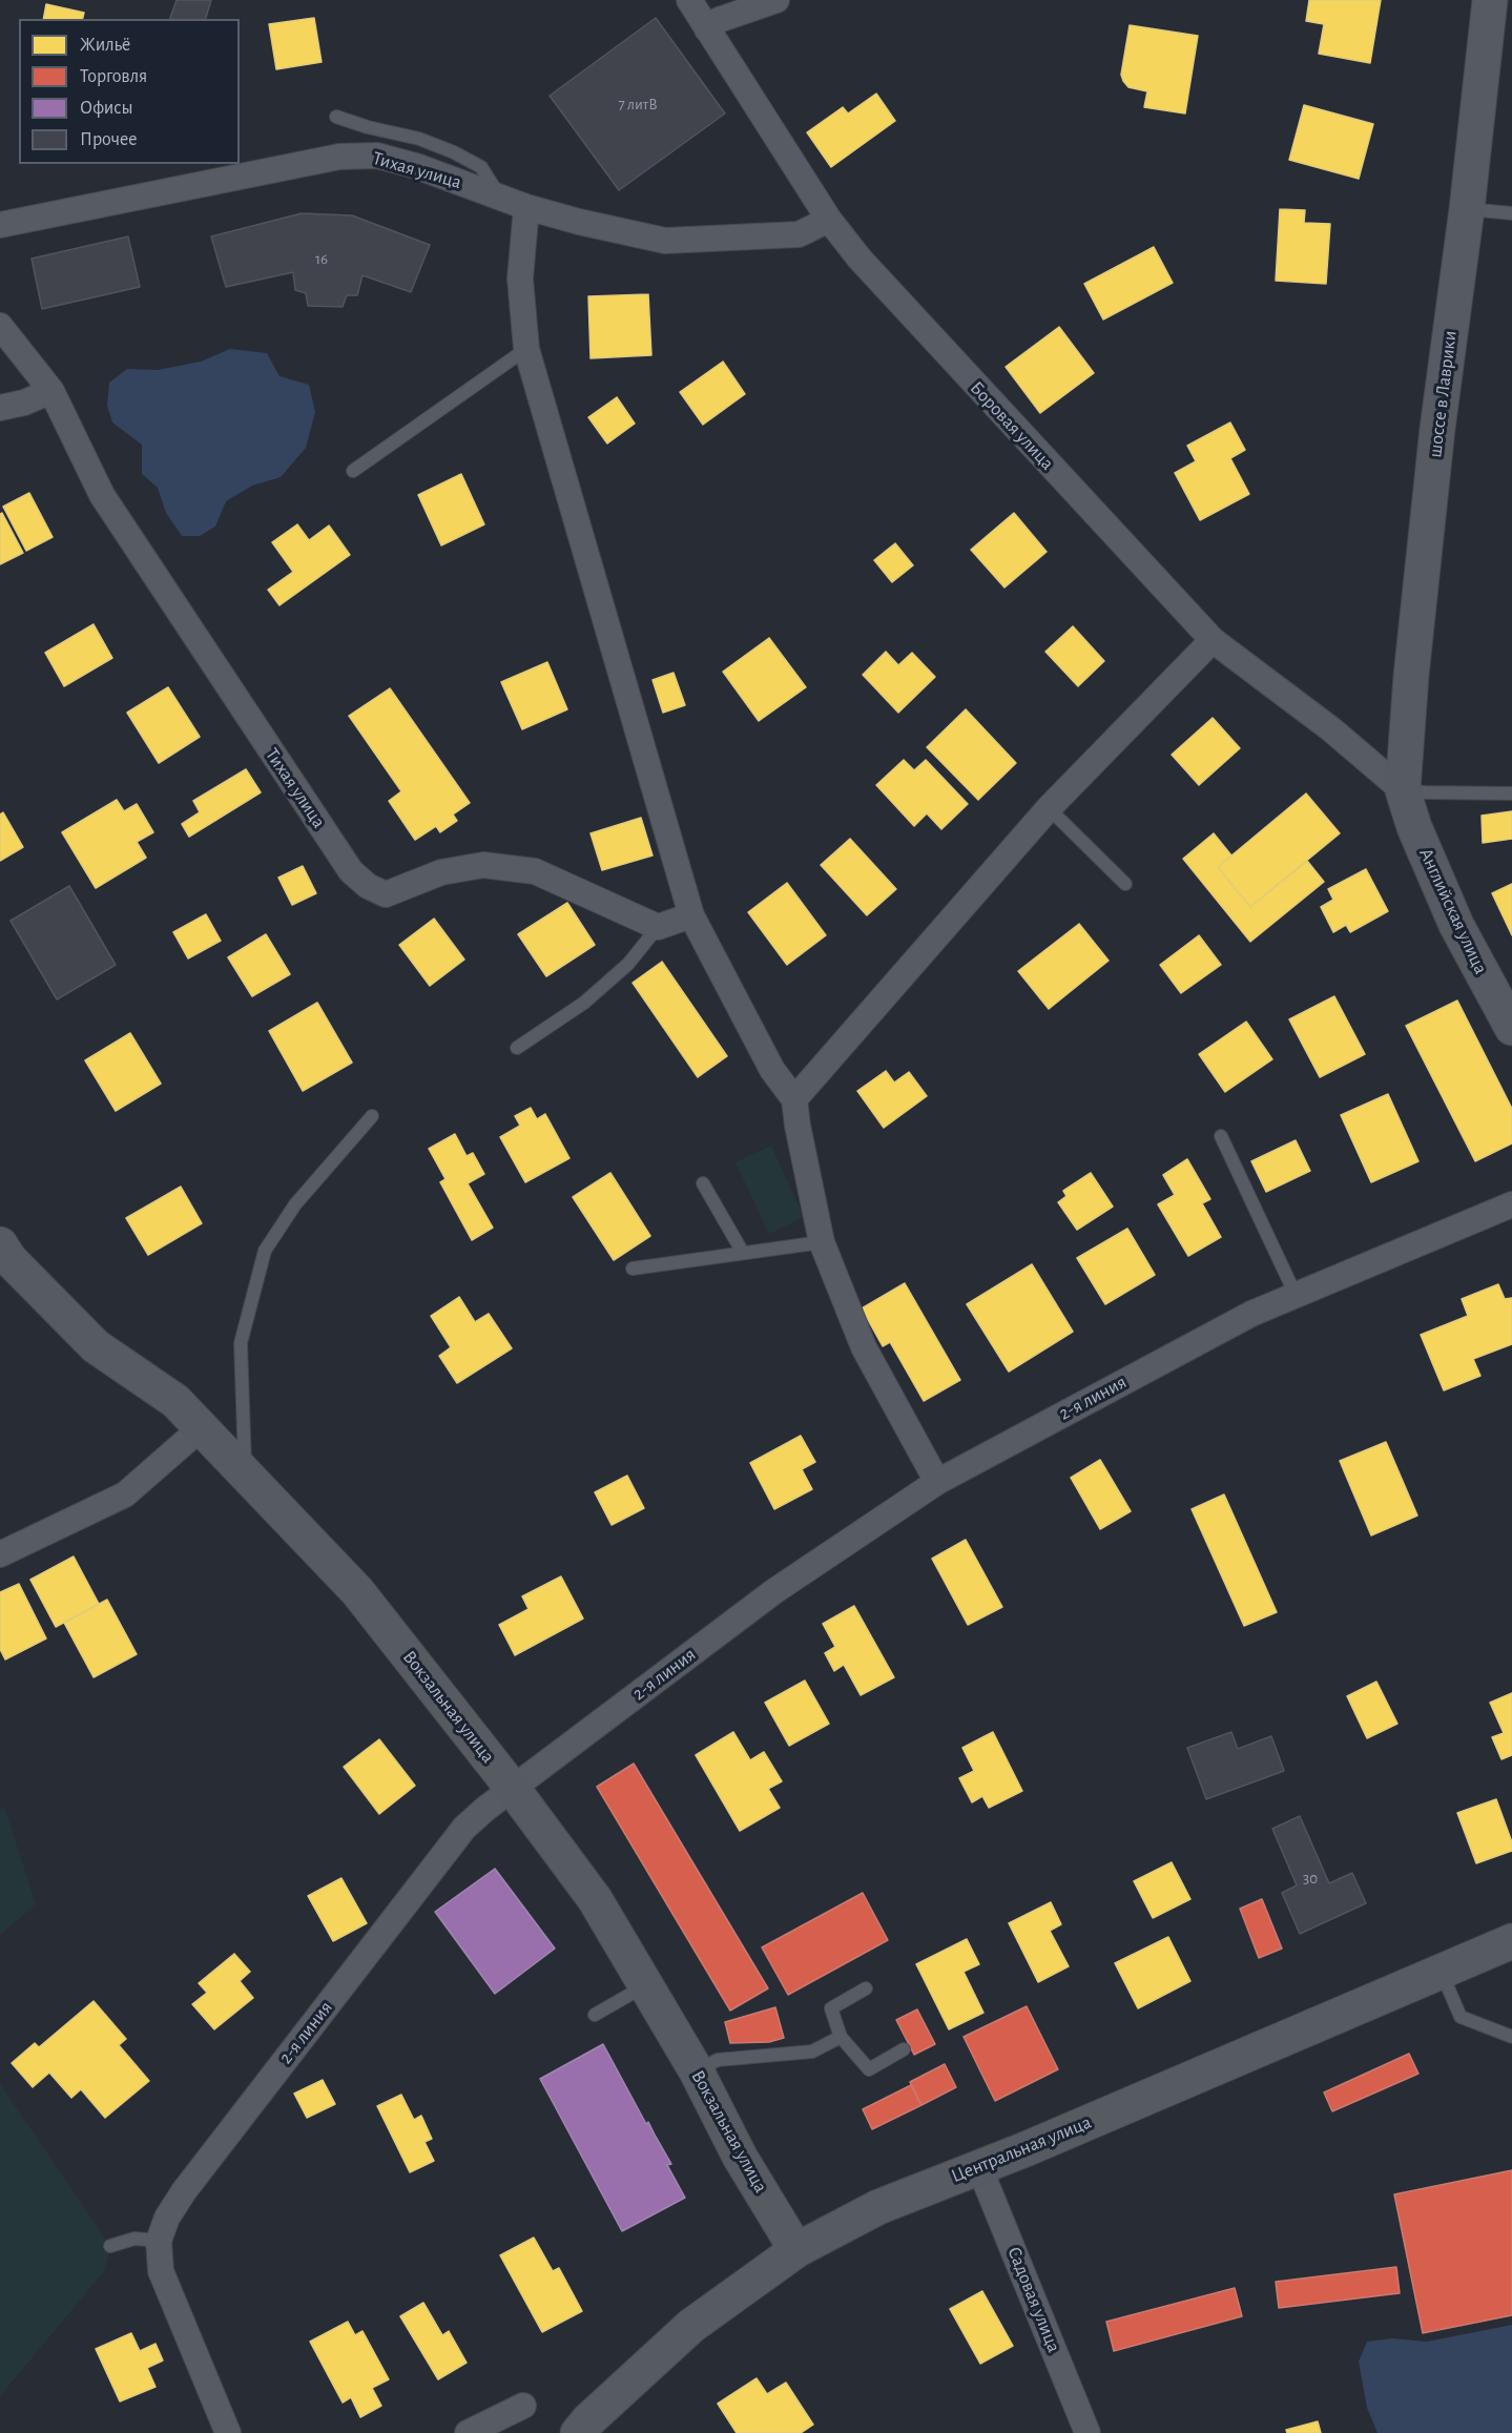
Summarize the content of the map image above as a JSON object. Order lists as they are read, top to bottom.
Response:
{
  "streets": {
    "street": [
      "Тихая улица",
      "шоссе в Лаврики",
      "Боровая улица",
      "Английская улица",
      "2-я линия",
      "Вокзальная улица",
      "Центральная улица",
      "Садовая улица"
    ]
  },
  "crossings": [
    ["Тихая улица", "Боровая улица"],
    ["шоссе в Лаврики", "Боровая улица"],
    ["шоссе в Лаврики", "Английская улица"],
    ["Боровая улица", "Английская улица"],
    ["2-я линия", "Вокзальная улица"],
    ["Вокзальная улица", "Центральная улица"],
    ["Центральная улица", "Садовая улица"]
  ],
  "house_numbers": ["7 литВ", "16", "30"],
  "legend": [
    "Жильё",
    "Торговля",
    "Офисы",
    "Прочее"
  ]
}
